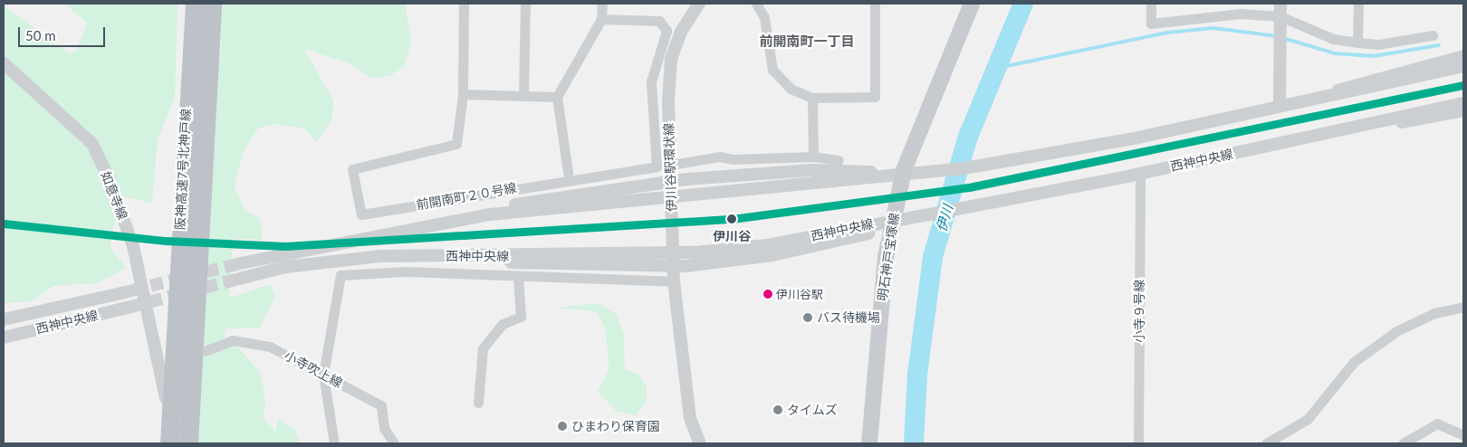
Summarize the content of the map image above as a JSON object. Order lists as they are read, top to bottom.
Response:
{
  "streets": {
    "highway": ["阪神高速7号北神戸線"],
    "main road": ["明石神戸宝塚線"],
    "street": [
      "西神中央線",
      "伊川谷駅環状線",
      "如意寺線",
      "前開南町２０号線",
      "小寺９号線",
      "小寺吹上線"
    ]
  },
  "crossings": [
    ["西神中央線", "明石神戸宝塚線"],
    ["西神中央線", "小寺９号線"],
    ["阪神高速7号北神戸線", "如意寺線"]
  ],
  "districts": ["前開南町一丁目"],
  "water": ["伊川"],
  "places": [
    "伊川谷",
    "伊川谷駅",
    "バス待機場",
    "タイムズ",
    "ひまわり保育園"
  ],
  "scale_bar": "50 m"
}
